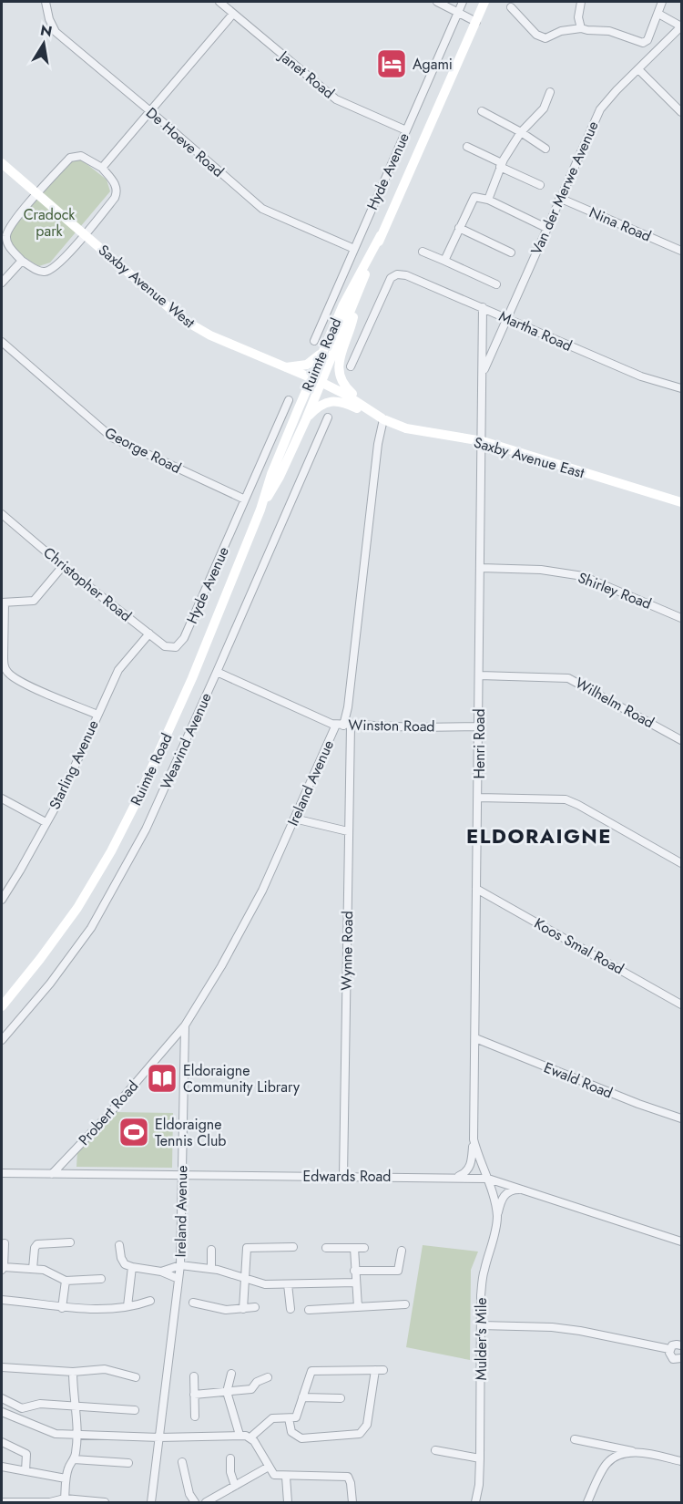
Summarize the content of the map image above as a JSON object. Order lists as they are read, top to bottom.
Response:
{
  "streets": {
    "main road": ["Saxby Avenue West", "Ruimte Road", "Saxby Avenue East"],
    "street": [
      "Janet Road",
      "De Hoeve Road",
      "Hyde Avenue",
      "Van der Merwe Avenue",
      "Nina Road",
      "Martha Road",
      "George Road",
      "Christopher Road",
      "Shirley Road",
      "Wilhelm Road",
      "Winston Road",
      "Weavind Avenue",
      "Henri Road",
      "Starling Avenue",
      "Ireland Avenue",
      "Koos Smal Road",
      "Wynne Road",
      "Ewald Road",
      "Probert Road",
      "Edwards Road",
      "Mulder's Mile"
    ]
  },
  "crossings": [
    ["Janet Road", "Hyde Avenue"],
    ["De Hoeve Road", "Hyde Avenue"],
    ["Hyde Avenue", "George Road"],
    ["Hyde Avenue", "Christopher Road"],
    ["Van der Merwe Avenue", "Nina Road"],
    ["Van der Merwe Avenue", "Martha Road"],
    ["Van der Merwe Avenue", "Henri Road"],
    ["Saxby Avenue West", "Ruimte Road"],
    ["Saxby Avenue West", "Saxby Avenue East"],
    ["Martha Road", "Henri Road"],
    ["Ruimte Road", "Saxby Avenue East"],
    ["Saxby Avenue East", "Henri Road"],
    ["Saxby Avenue East", "Ireland Avenue"],
    ["Christopher Road", "Starling Avenue"],
    ["Shirley Road", "Henri Road"],
    ["Wilhelm Road", "Henri Road"],
    ["Winston Road", "Weavind Avenue"],
    ["Winston Road", "Henri Road"],
    ["Winston Road", "Ireland Avenue"],
    ["Winston Road", "Wynne Road"],
    ["Henri Road", "Koos Smal Road"],
    ["Henri Road", "Ewald Road"],
    ["Henri Road", "Edwards Road"],
    ["Henri Road", "Mulder's Mile"],
    ["Ireland Avenue", "Wynne Road"],
    ["Ireland Avenue", "Probert Road"],
    ["Ireland Avenue", "Edwards Road"],
    ["Wynne Road", "Edwards Road"],
    ["Probert Road", "Edwards Road"],
    ["Edwards Road", "Mulder's Mile"]
  ],
  "districts": ["ELDORAIGNE"],
  "parks": ["Cradock park"],
  "places": {
    "hotel": ["Agami"],
    "library": ["Eldoraigne Community Library"],
    "sports": ["Eldoraigne Tennis Club"]
  },
  "north": "top"
}
